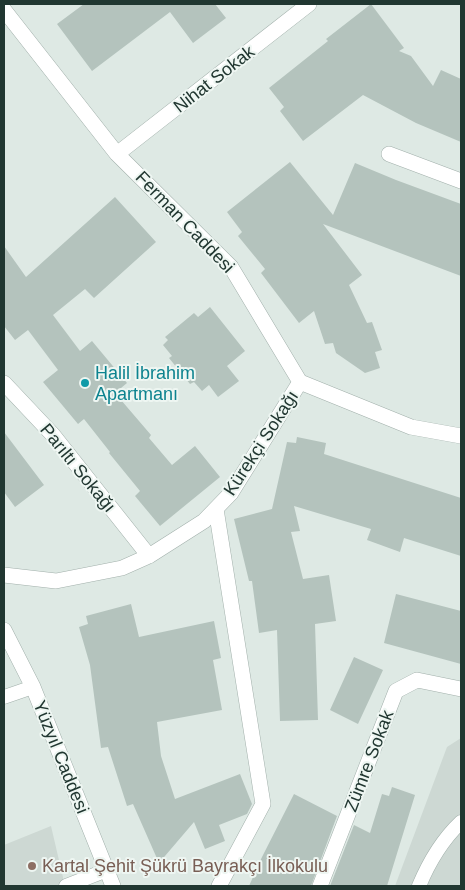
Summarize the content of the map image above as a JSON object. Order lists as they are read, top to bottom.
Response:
{
  "streets": {
    "street": [
      "Nihat Sokak",
      "Ferman Caddesi",
      "Kürekçi Sokağı",
      "Parıltı Sokağı",
      "Yüzyıl Caddesi",
      "Zümre Sokak"
    ]
  },
  "crossings": [
    ["Nihat Sokak", "Ferman Caddesi"],
    ["Ferman Caddesi", "Kürekçi Sokağı"],
    ["Kürekçi Sokağı", "Parıltı Sokağı"]
  ],
  "places": ["Halil İbrahim Apartmanı", "Kartal Şehit Şükrü Bayrakçı İlkokulu"]
}
